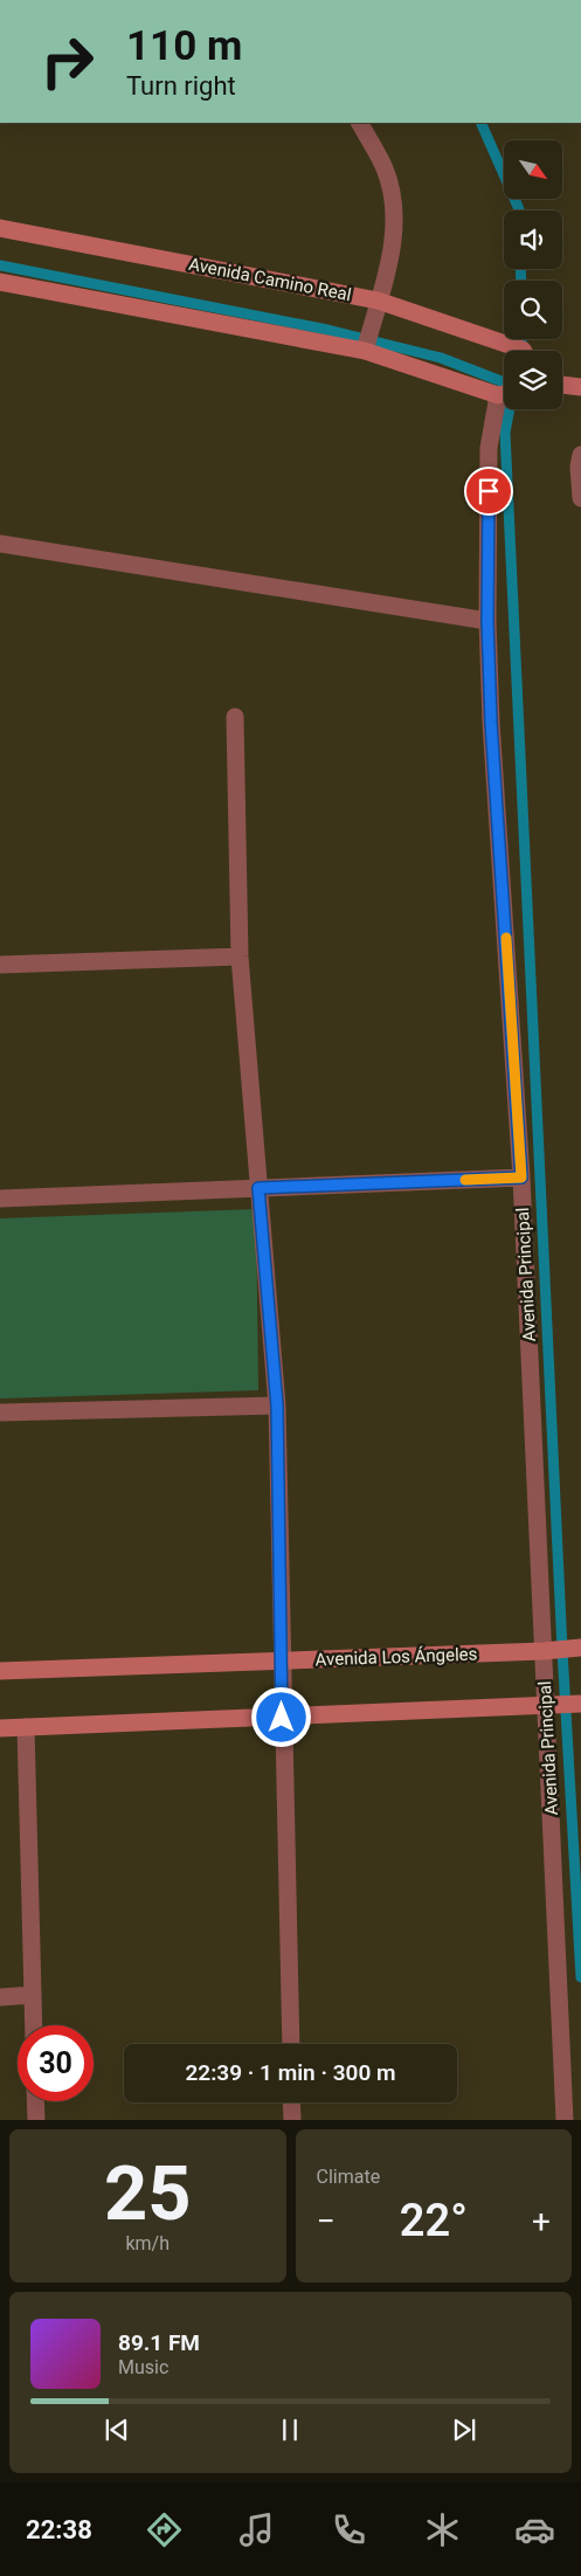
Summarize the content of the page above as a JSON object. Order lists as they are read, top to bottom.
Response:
{
  "streets": {
    "street": ["Avenida Camino Real", "Avenida Principal", "Avenida Los Ángeles"]
  },
  "crossings": [
    ["Avenida Principal", "Avenida Los Ángeles"]
  ],
  "north": "bottom right",
  "page": {
    "turn": ["110 m", "Turn right"],
    "limit": "30",
    "trip": "22:39 · 1 min · 300 m",
    "tile": [
      ["25", "km/h"],
      "Climate"
    ],
    "heat": ["−", "22°", "+"],
    "song": ["89.1 FM", "Music"],
    "tabs": "22:38"
  }
}
